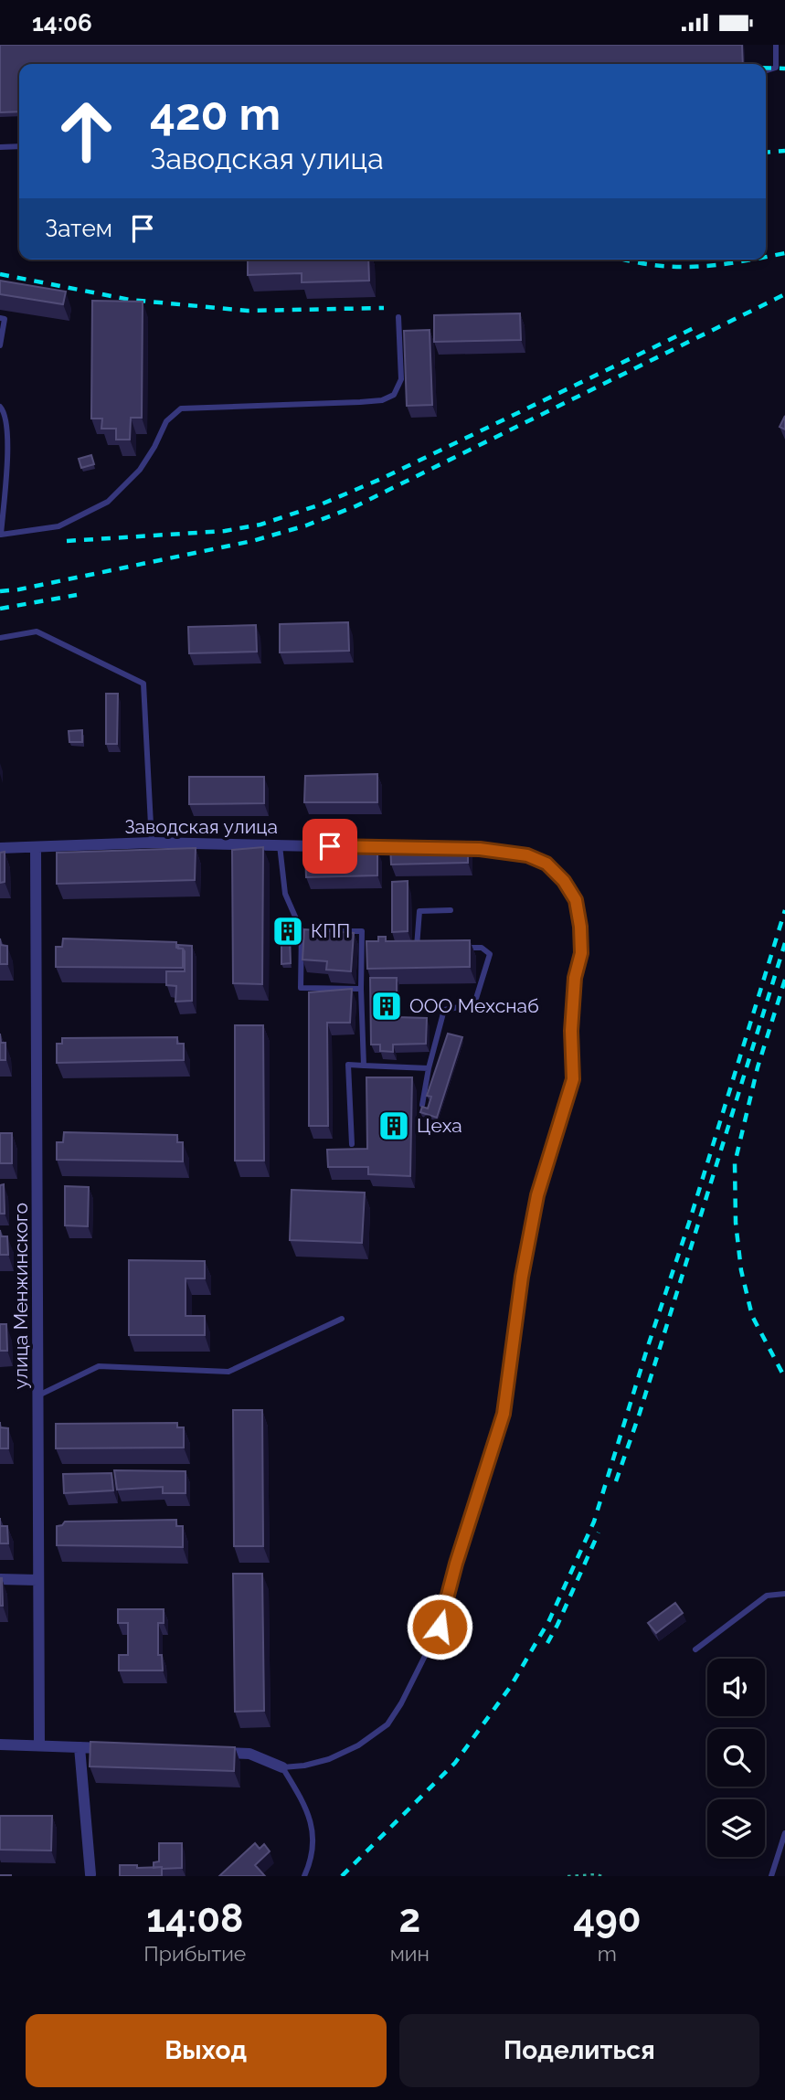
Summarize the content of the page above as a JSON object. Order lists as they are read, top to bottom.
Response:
{
  "streets": {
    "street": ["Заводская улица", "улица Менжинского"]
  },
  "crossings": [
    ["Заводская улица", "улица Менжинского"]
  ],
  "places": {
    "building": ["КПП", "ООО Мехснаб", "Цеха"]
  },
  "page": {
    "status": "14:06",
    "turn": ["420 m", "Заводская улица"],
    "then": "Затем",
    "eta": [
      "14:08",
      "Прибытие",
      "2",
      "мин",
      "490",
      "m"
    ],
    "buttons": ["Выход", "Поделиться"]
  }
}
